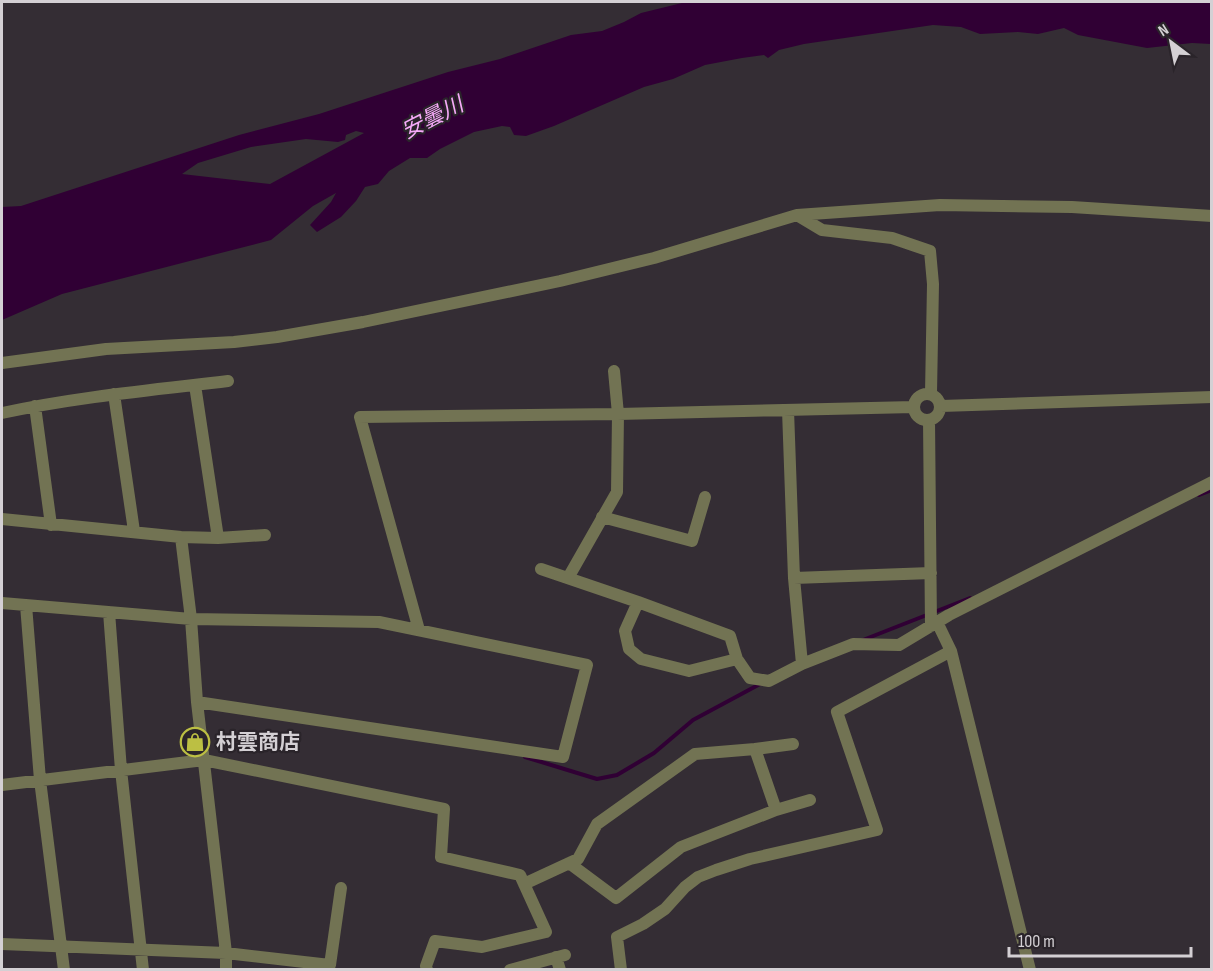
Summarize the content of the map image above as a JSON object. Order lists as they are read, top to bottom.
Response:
{
  "water": ["安曇川"],
  "places": {
    "shop": ["村雲商店"]
  },
  "scale_bar": "100 m",
  "north": "top left"
}
